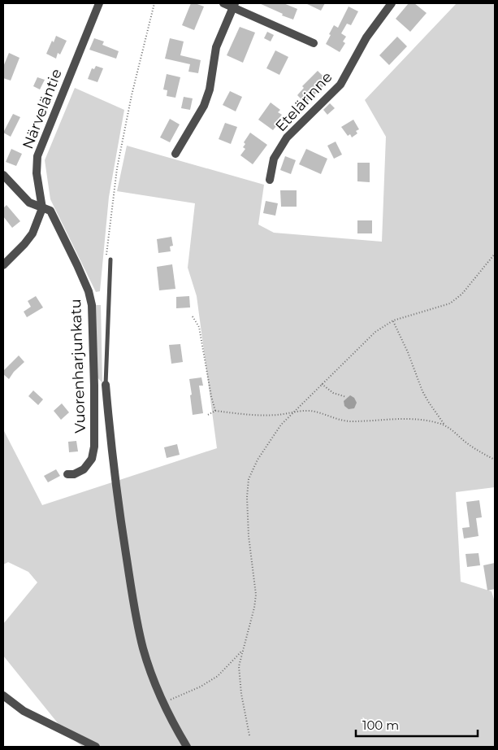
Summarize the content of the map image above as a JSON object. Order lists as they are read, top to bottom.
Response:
{
  "streets": {
    "street": ["Etelärinne", "Närveläntie", "Vuorenharjunkatu"]
  },
  "crossings": [
    ["Närveläntie", "Vuorenharjunkatu"]
  ],
  "scale_bar": "100 m"
}
